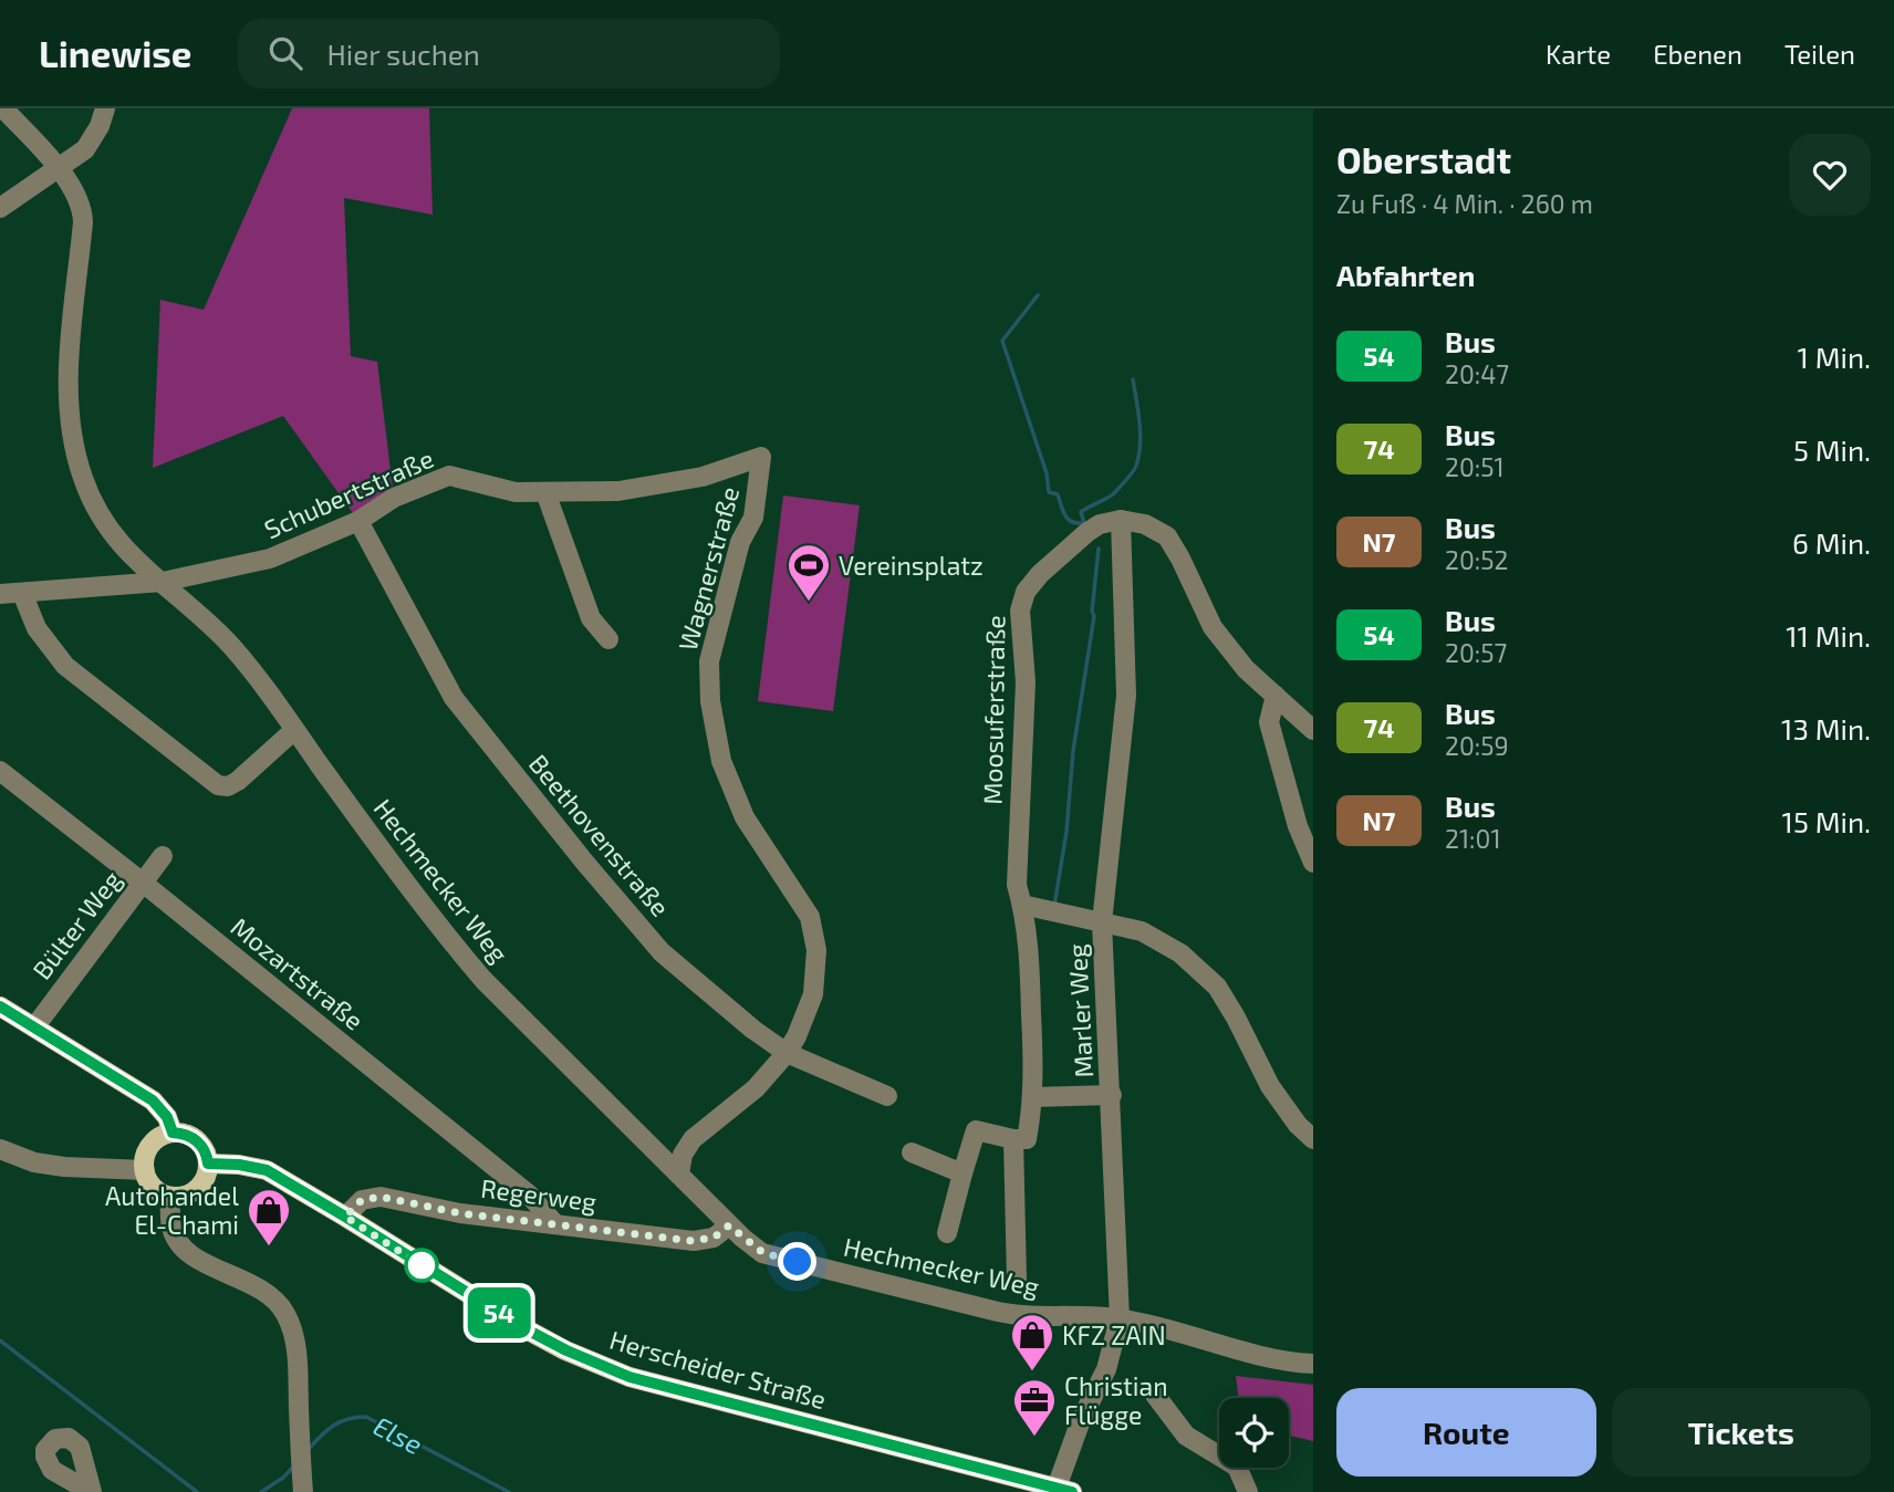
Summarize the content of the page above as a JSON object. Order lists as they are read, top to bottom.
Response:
{
  "streets": {
    "main road": ["Herscheider Straße"],
    "street": [
      "Schubertstraße",
      "Wagnerstraße",
      "Moosuferstraße",
      "Beethovenstraße",
      "Hechmecker Weg",
      "Bülter Weg",
      "Mozartstraße",
      "Marler Weg",
      "Regerweg"
    ]
  },
  "crossings": [
    ["Schubertstraße", "Wagnerstraße"],
    ["Schubertstraße", "Beethovenstraße"],
    ["Schubertstraße", "Hechmecker Weg"],
    ["Wagnerstraße", "Beethovenstraße"],
    ["Wagnerstraße", "Hechmecker Weg"],
    ["Moosuferstraße", "Marler Weg"],
    ["Hechmecker Weg", "Marler Weg"],
    ["Hechmecker Weg", "Regerweg"],
    ["Bülter Weg", "Mozartstraße"],
    ["Mozartstraße", "Regerweg"],
    ["Marler Weg", "Herscheider Straße"],
    ["Regerweg", "Herscheider Straße"]
  ],
  "water": ["Else"],
  "places": {
    "sports": ["Vereinsplatz"],
    "shop": ["Autohandel El-Chami", "KFZ ZAIN"],
    "office": ["Christian Flügge"]
  },
  "lines": ["bus line 54"],
  "page": {
    "header": "Linewise",
    "search": "Hier suchen",
    "nav": ["Karte", "Ebenen", "Teilen"],
    "on_map": "54",
    "heading": [
      ["Oberstadt", "Zu Fuß · 4 Min. · 260 m"],
      "Abfahrten"
    ],
    "list": [
      {
        "mark": "54",
        "name": "Bus",
        "note": "20:47",
        "value": "1 Min."
      },
      {
        "mark": "74",
        "name": "Bus",
        "note": "20:51",
        "value": "5 Min."
      },
      {
        "mark": "N7",
        "name": "Bus",
        "note": "20:52",
        "value": "6 Min."
      },
      {
        "mark": "54",
        "name": "Bus",
        "note": "20:57",
        "value": "11 Min."
      },
      {
        "mark": "74",
        "name": "Bus",
        "note": "20:59",
        "value": "13 Min."
      },
      {
        "mark": "N7",
        "name": "Bus",
        "note": "21:01",
        "value": "15 Min."
      }
    ],
    "buttons": ["Route", "Tickets"]
  }
}
